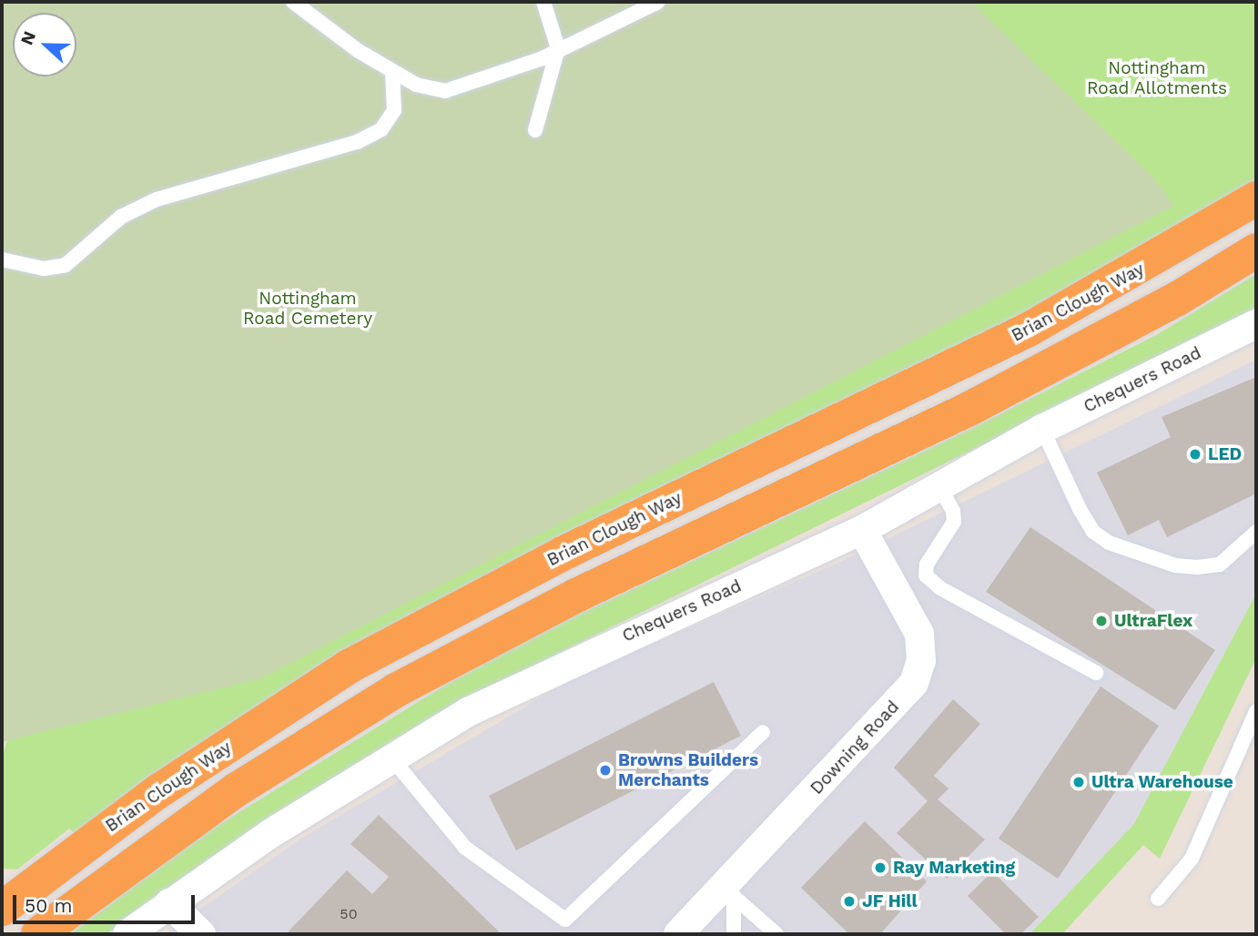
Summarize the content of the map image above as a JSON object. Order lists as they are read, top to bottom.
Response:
{
  "streets": {
    "highway": ["Brian Clough Way"],
    "street": ["Chequers Road", "Downing Road"]
  },
  "crossings": [
    ["Chequers Road", "Downing Road"]
  ],
  "parks": ["Nottingham Road Allotments", "Nottingham Road Cemetery"],
  "places": [
    "LED",
    "UltraFlex",
    "Browns Builders Merchants",
    "Ultra Warehouse",
    "Ray Marketing",
    "JF Hill"
  ],
  "house_numbers": ["50"],
  "scale_bar": "50 m",
  "north": "left"
}
